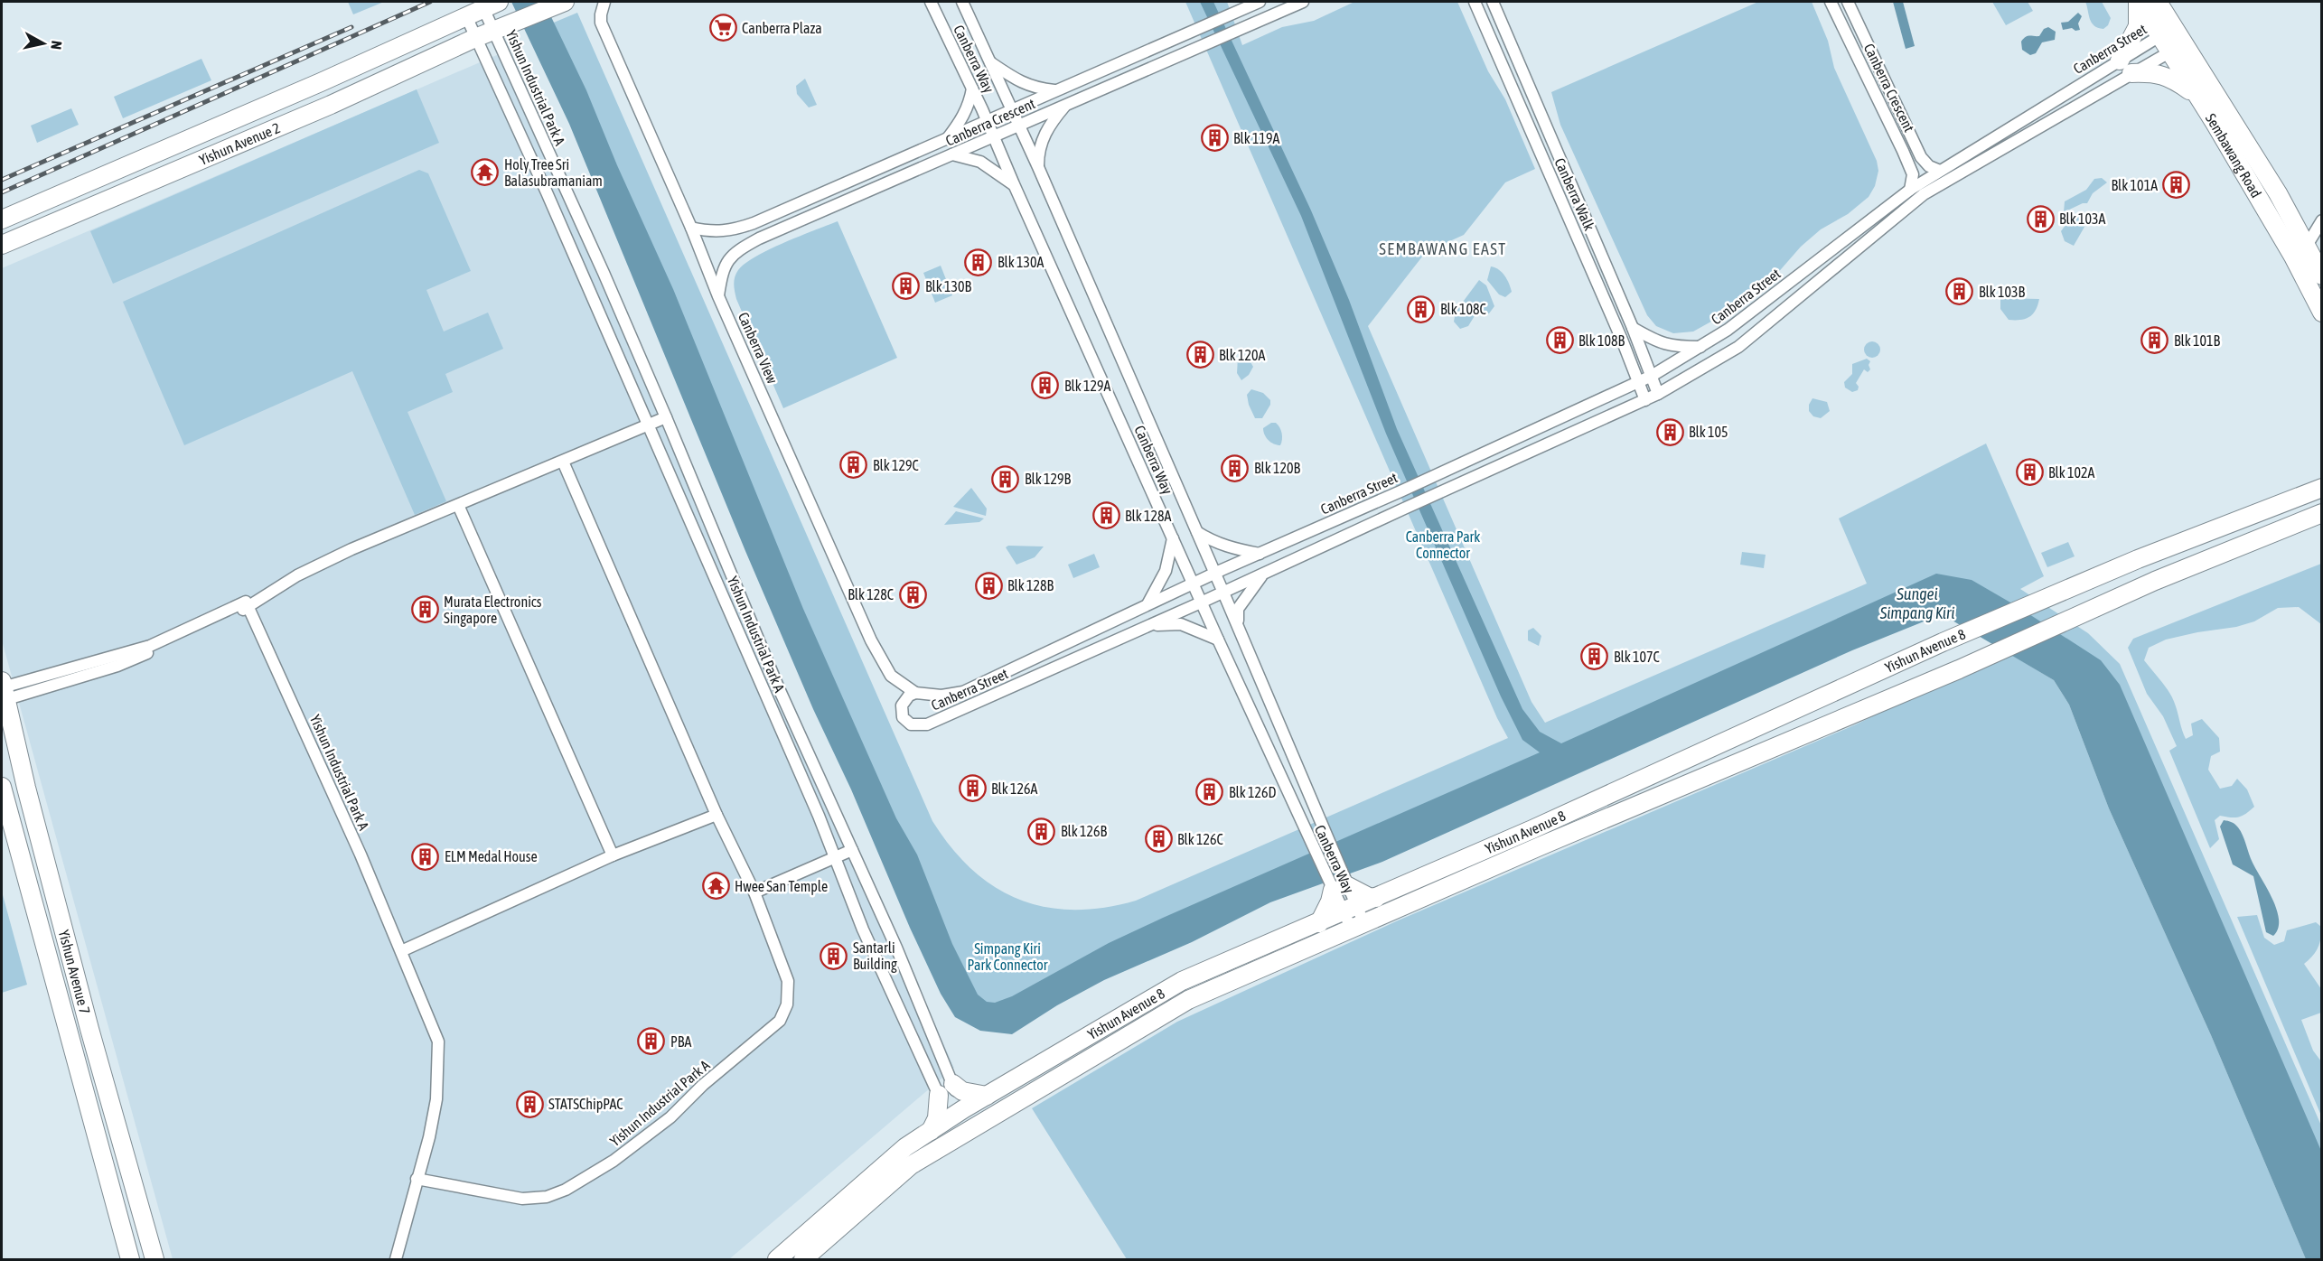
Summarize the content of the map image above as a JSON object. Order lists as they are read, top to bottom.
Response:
{
  "streets": {
    "main road": [
      "Yishun Avenue 2",
      "Sembawang Road",
      "Yishun Avenue 8",
      "Yishun Avenue 7"
    ],
    "street": [
      "Canberra Street",
      "Canberra Way",
      "Yishun Industrial Park A",
      "Canberra Crescent",
      "Canberra Walk",
      "Canberra View"
    ]
  },
  "crossings": [
    ["Canberra Street", "Canberra Way"],
    ["Canberra Street", "Canberra Crescent"],
    ["Canberra Street", "Sembawang Road"],
    ["Canberra Street", "Canberra Walk"],
    ["Canberra Street", "Canberra View"],
    ["Canberra Way", "Canberra Crescent"],
    ["Canberra Way", "Yishun Avenue 8"],
    ["Yishun Industrial Park A", "Yishun Avenue 2"],
    ["Yishun Industrial Park A", "Yishun Avenue 8"],
    ["Canberra Crescent", "Canberra View"]
  ],
  "districts": ["SEMBAWANG EAST"],
  "water": ["Sungei Simpang Kiri"],
  "parks": ["Canberra Park Connector", "Simpang Kiri Park Connector"],
  "places": {
    "supermarket": ["Canberra Plaza"],
    "building": [
      "Blk 119A",
      "Blk 101A",
      "Blk 103A",
      "Blk 130A",
      "Blk 130B",
      "Blk 103B",
      "Blk 108C",
      "Blk 108B",
      "Blk 101B",
      "Blk 120A",
      "Blk 129A",
      "Blk 105",
      "Blk 129C",
      "Blk 120B",
      "Blk 102A",
      "Blk 129B",
      "Blk 128A",
      "Blk 128B",
      "Blk 128C",
      "Murata Electronics Singapore",
      "Blk 107C",
      "Blk 126A",
      "Blk 126D",
      "Blk 126B",
      "Blk 126C",
      "ELM Medal House",
      "Santarli Building",
      "PBA",
      "STATSChipPAC"
    ],
    "temple": ["Holy Tree Sri Balasubramaniam", "Hwee San Temple"]
  },
  "north": "right"
}
